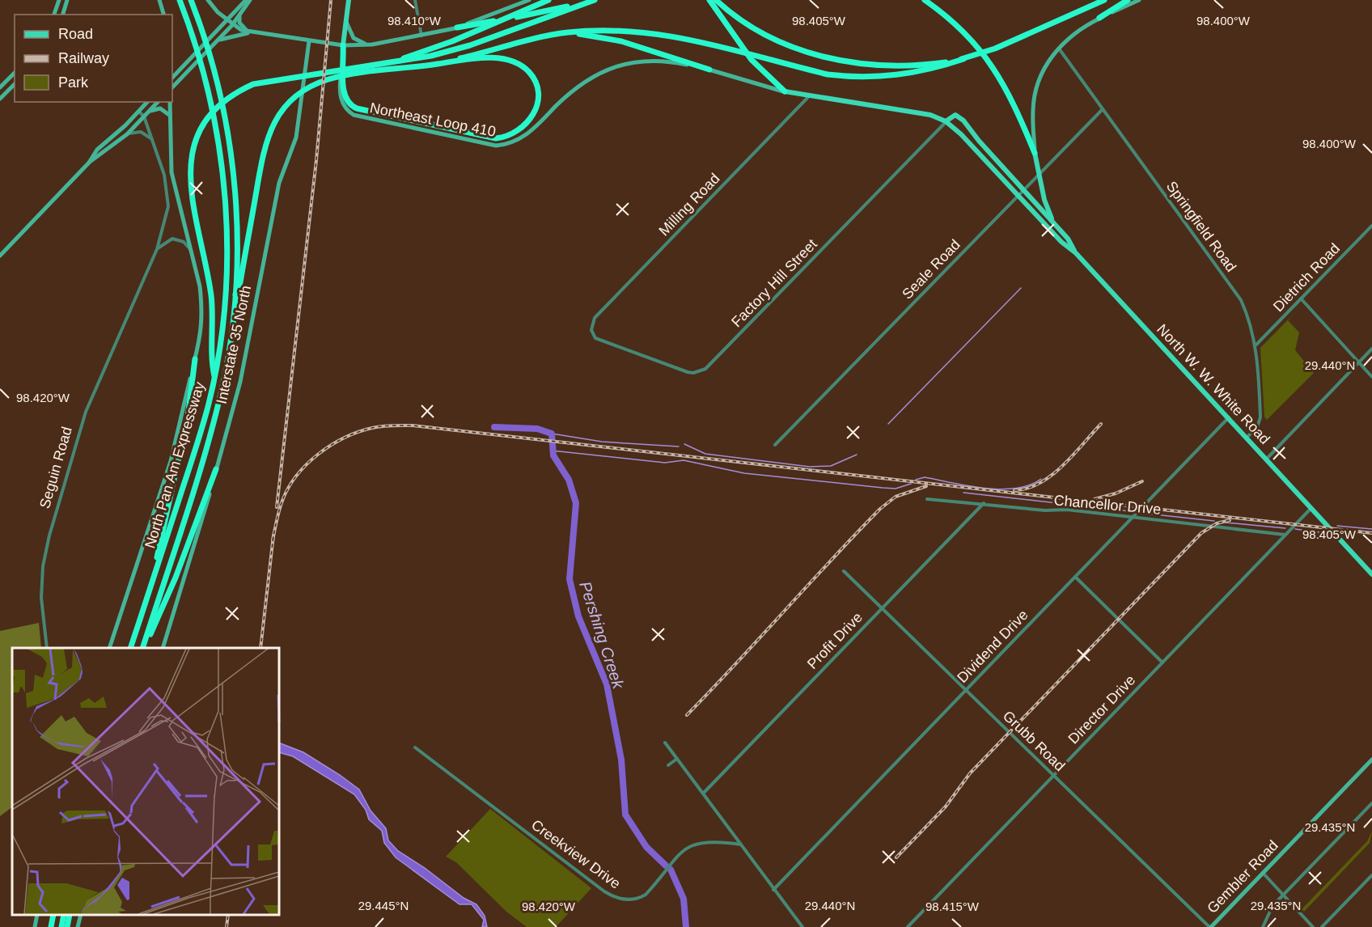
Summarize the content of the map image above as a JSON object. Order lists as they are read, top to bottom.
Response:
{
  "streets": {
    "highway": ["North Pan Am Expressway"],
    "main road": [
      "Northeast Loop 410",
      "Interstate 35 North",
      "North W. W. White Road",
      "Gembler Road"
    ],
    "street": [
      "Milling Road",
      "Springfield Road",
      "Seale Road",
      "Dietrich Road",
      "Factory Hill Street",
      "Seguin Road",
      "Chancellor Drive",
      "Profit Drive",
      "Dividend Drive",
      "Director Drive",
      "Grubb Road",
      "Creekview Drive"
    ]
  },
  "crossings": [
    ["Northeast Loop 410", "North W. W. White Road"],
    ["Milling Road", "Factory Hill Street"],
    ["Milling Road", "North W. W. White Road"],
    ["Springfield Road", "Seale Road"],
    ["Springfield Road", "Dietrich Road"],
    ["Springfield Road", "North W. W. White Road"],
    ["Seale Road", "North W. W. White Road"],
    ["Factory Hill Street", "North W. W. White Road"],
    ["North W. W. White Road", "Dividend Drive"],
    ["North W. W. White Road", "Director Drive"],
    ["Chancellor Drive", "Profit Drive"],
    ["Chancellor Drive", "Dividend Drive"],
    ["Chancellor Drive", "Director Drive"],
    ["Profit Drive", "Grubb Road"],
    ["Dividend Drive", "Grubb Road"],
    ["Director Drive", "Grubb Road"],
    ["Grubb Road", "Gembler Road"]
  ],
  "water": ["Pershing Creek"],
  "legend": ["Road", "Railway", "Park"],
  "coordinates": [
    "98.410°W",
    "98.405°W",
    "98.400°W",
    "29.440°N",
    "98.420°W",
    "29.435°N",
    "29.445°N",
    "98.415°W"
  ]
}
